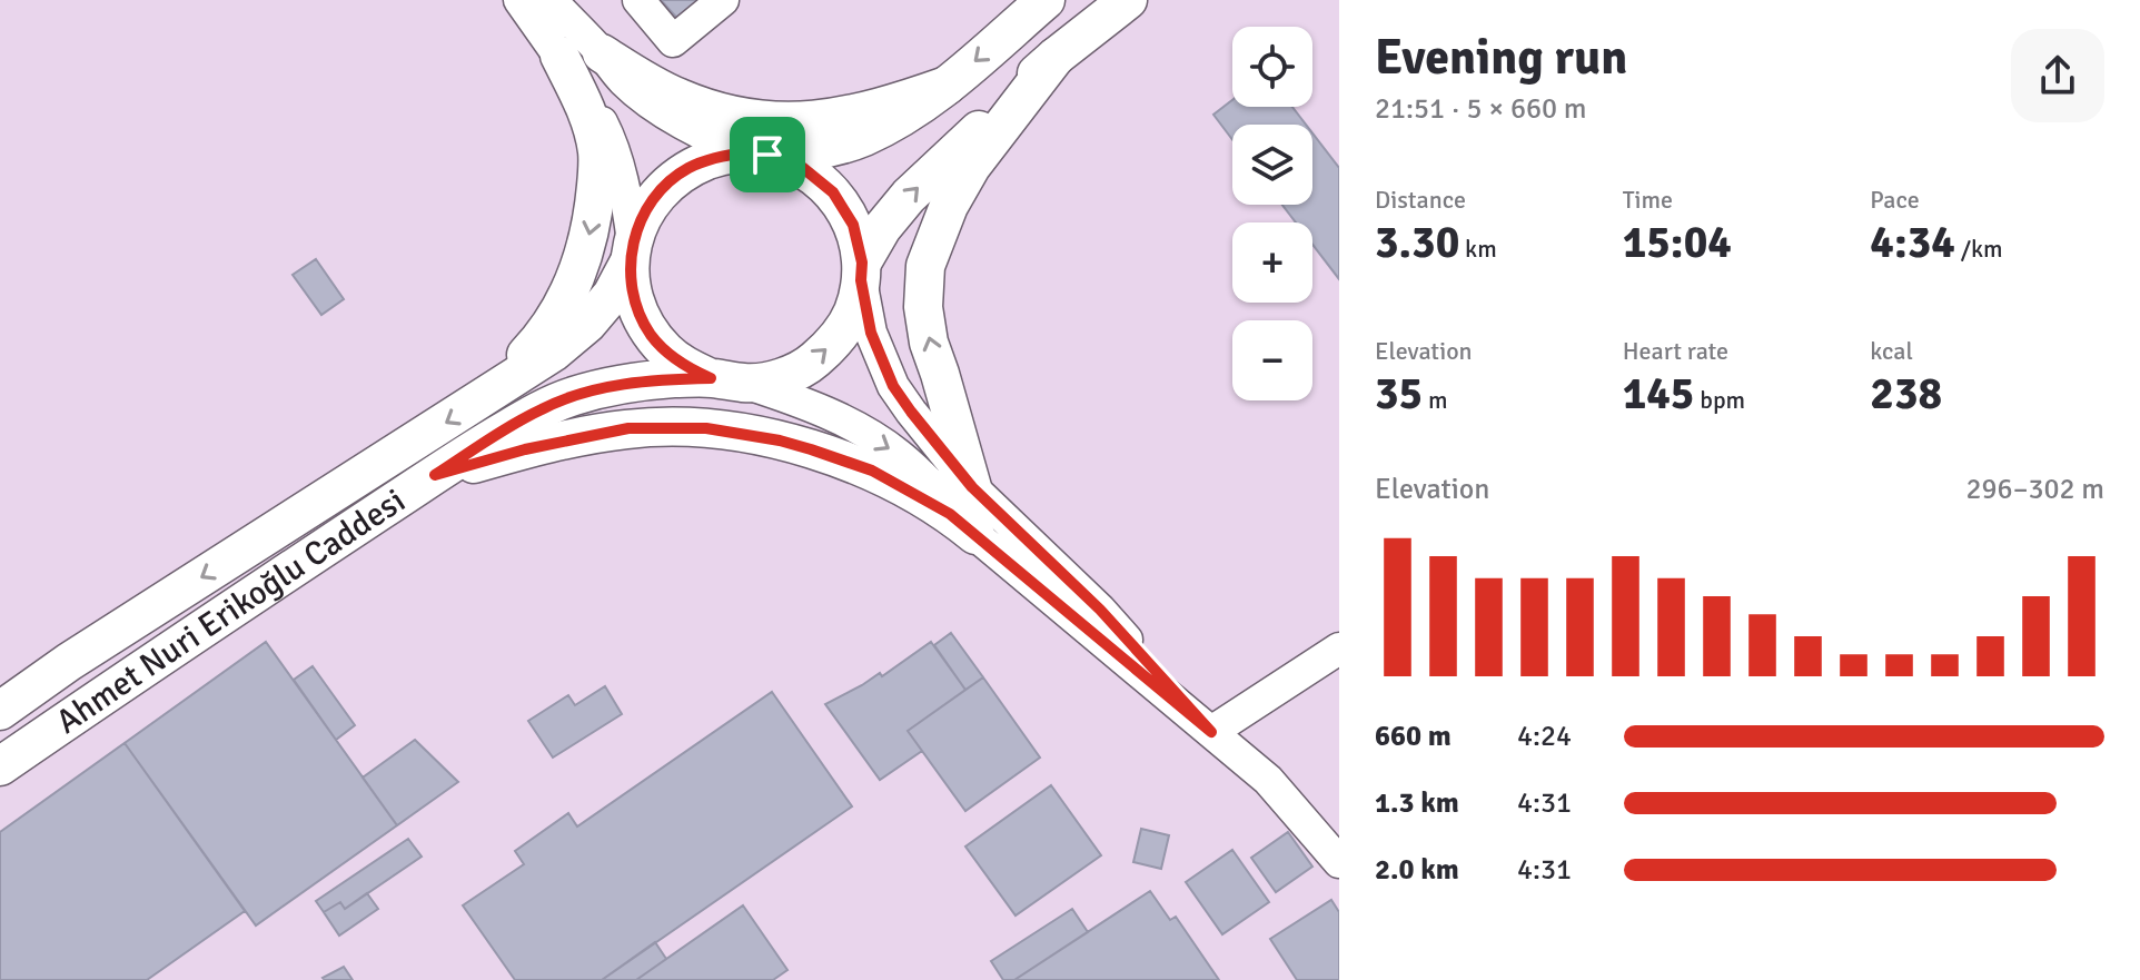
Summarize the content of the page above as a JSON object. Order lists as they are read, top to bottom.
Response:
{
  "streets": {
    "main road": ["Ahmet Nuri Erikoğlu Caddesi"]
  },
  "page": {
    "heading": ["Evening run", "21:51 · 5 × 660 m"],
    "map_buttons": ["+", "−"],
    "stats": [
      ["Distance", "3.30 km"],
      ["Time", "15:04"],
      ["Pace", "4:34 /km"],
      ["Elevation", "35 m"],
      ["Heart rate", "145 bpm"],
      ["kcal", "238"]
    ],
    "chart": ["Elevation", "296–302 m"],
    "list": [
      {
        "name": "660 m",
        "note": "4:24"
      },
      {
        "name": "1.3 km",
        "note": "4:31"
      },
      {
        "name": "2.0 km",
        "note": "4:31"
      }
    ]
  }
}
